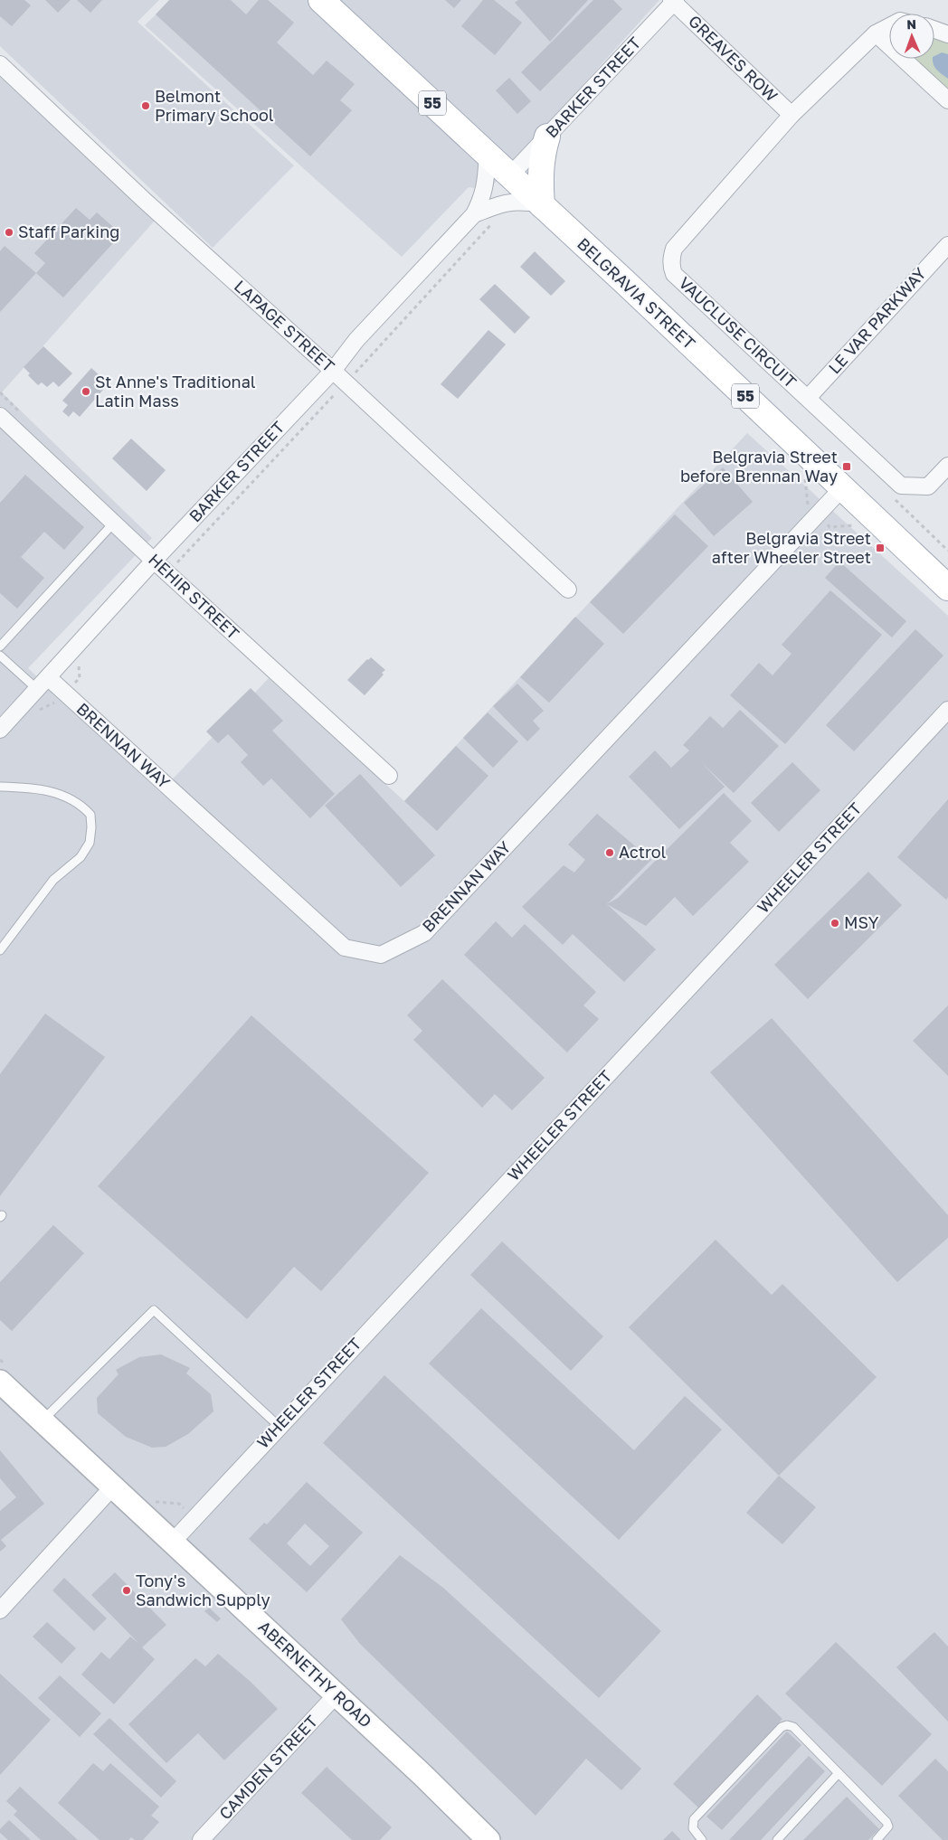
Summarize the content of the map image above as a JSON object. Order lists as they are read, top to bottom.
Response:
{
  "streets": {
    "main road": ["55", "BELGRAVIA STREET"],
    "street": [
      "GREAVES ROW",
      "BARKER STREET",
      "LE VAR PARKWAY",
      "LAPAGE STREET",
      "VAUCLUSE CIRCUIT",
      "HEHIR STREET",
      "BRENNAN WAY",
      "WHEELER STREET",
      "ABERNETHY ROAD",
      "CAMDEN STREET"
    ]
  },
  "crossings": [
    ["GREAVES ROW", "BARKER STREET"],
    ["GREAVES ROW", "VAUCLUSE CIRCUIT"],
    ["BARKER STREET", "BELGRAVIA STREET"],
    ["BARKER STREET", "LAPAGE STREET"],
    ["BARKER STREET", "HEHIR STREET"],
    ["BARKER STREET", "BRENNAN WAY"],
    ["BELGRAVIA STREET", "BRENNAN WAY"],
    ["LE VAR PARKWAY", "VAUCLUSE CIRCUIT"],
    ["WHEELER STREET", "ABERNETHY ROAD"],
    ["ABERNETHY ROAD", "CAMDEN STREET"]
  ],
  "places": {
    "other": [
      "Belmont Primary School",
      "Staff Parking",
      "St Anne's Traditional Latin Mass",
      "Actrol",
      "MSY",
      "Tony's Sandwich Supply"
    ],
    "transit": ["Belgravia Street before Brennan Way", "Belgravia Street after Wheeler Street"]
  },
  "north": "top"
}
